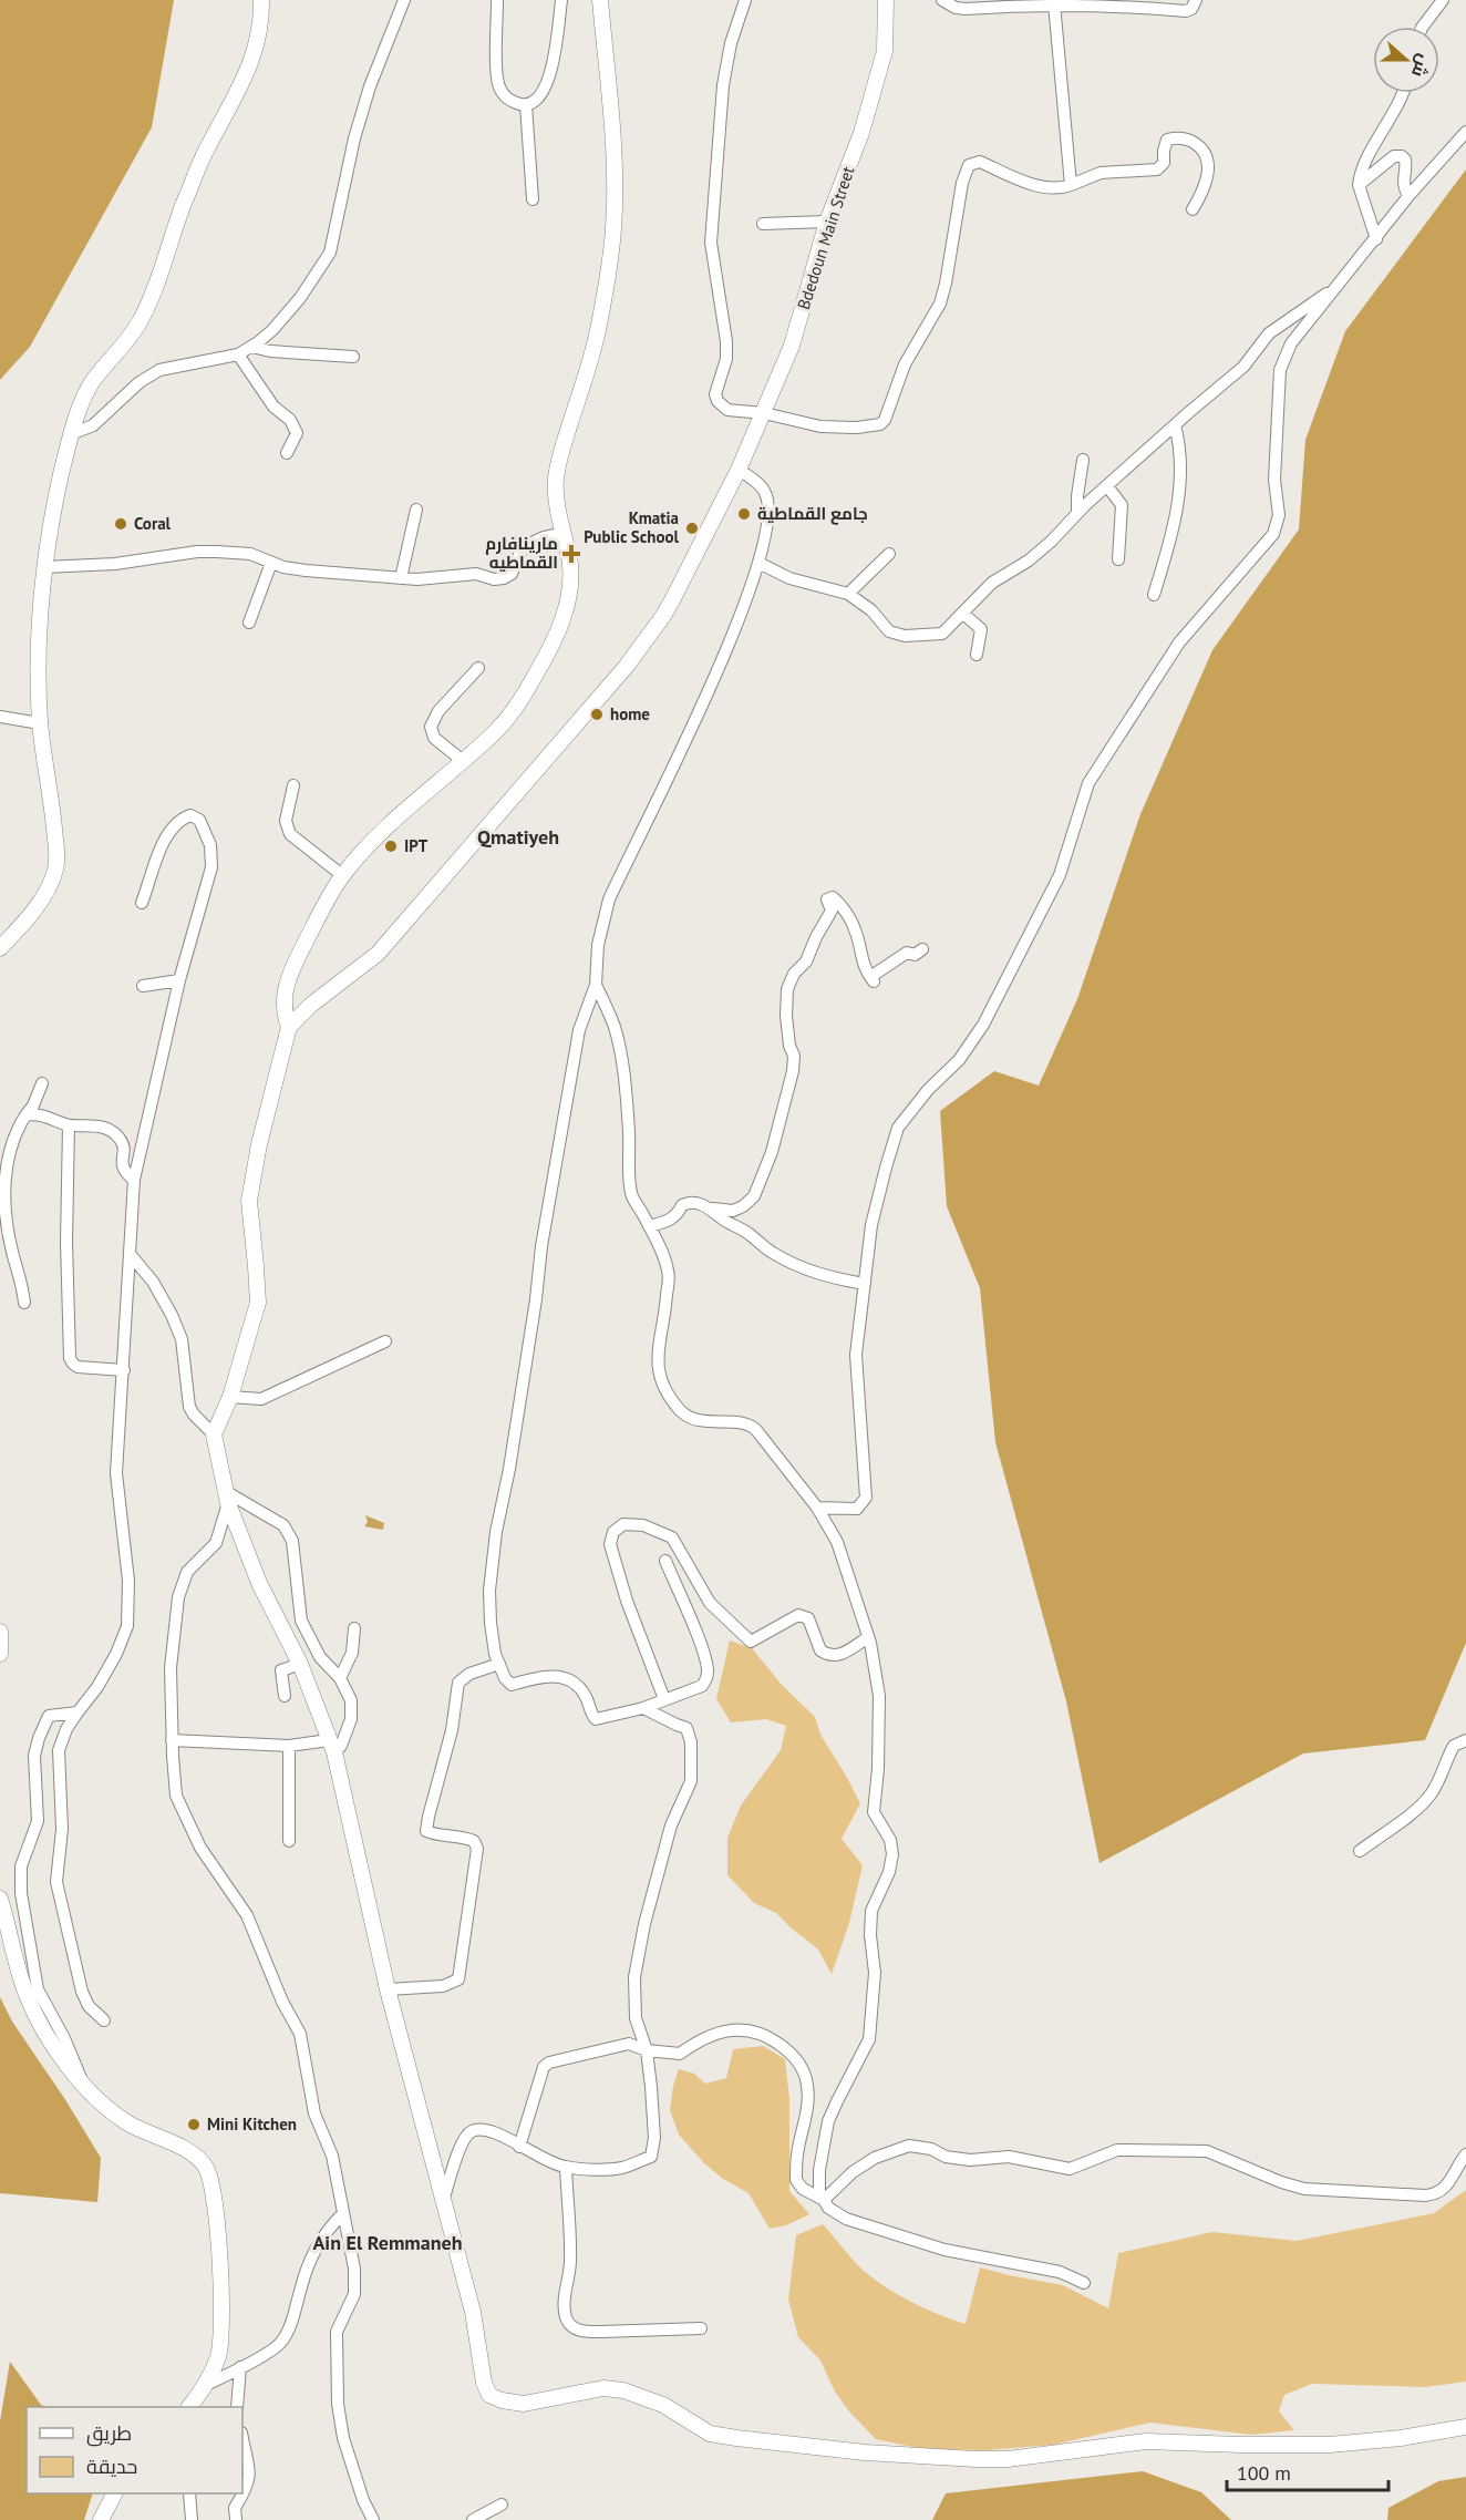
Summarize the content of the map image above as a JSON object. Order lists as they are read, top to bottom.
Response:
{
  "streets": {
    "main road": ["Bdedoun Main Street"]
  },
  "districts": ["Qmatiyeh", "Ain El Remmaneh"],
  "places": {
    "other": [
      "جامع القماطية",
      "Coral",
      "Kmatia Public School",
      "home",
      "IPT",
      "Mini Kitchen"
    ],
    "health": ["مارينافارم القماطيه"]
  },
  "legend": ["طريق", "حديقة"],
  "scale_bar": "100 m",
  "north": "right"
}
